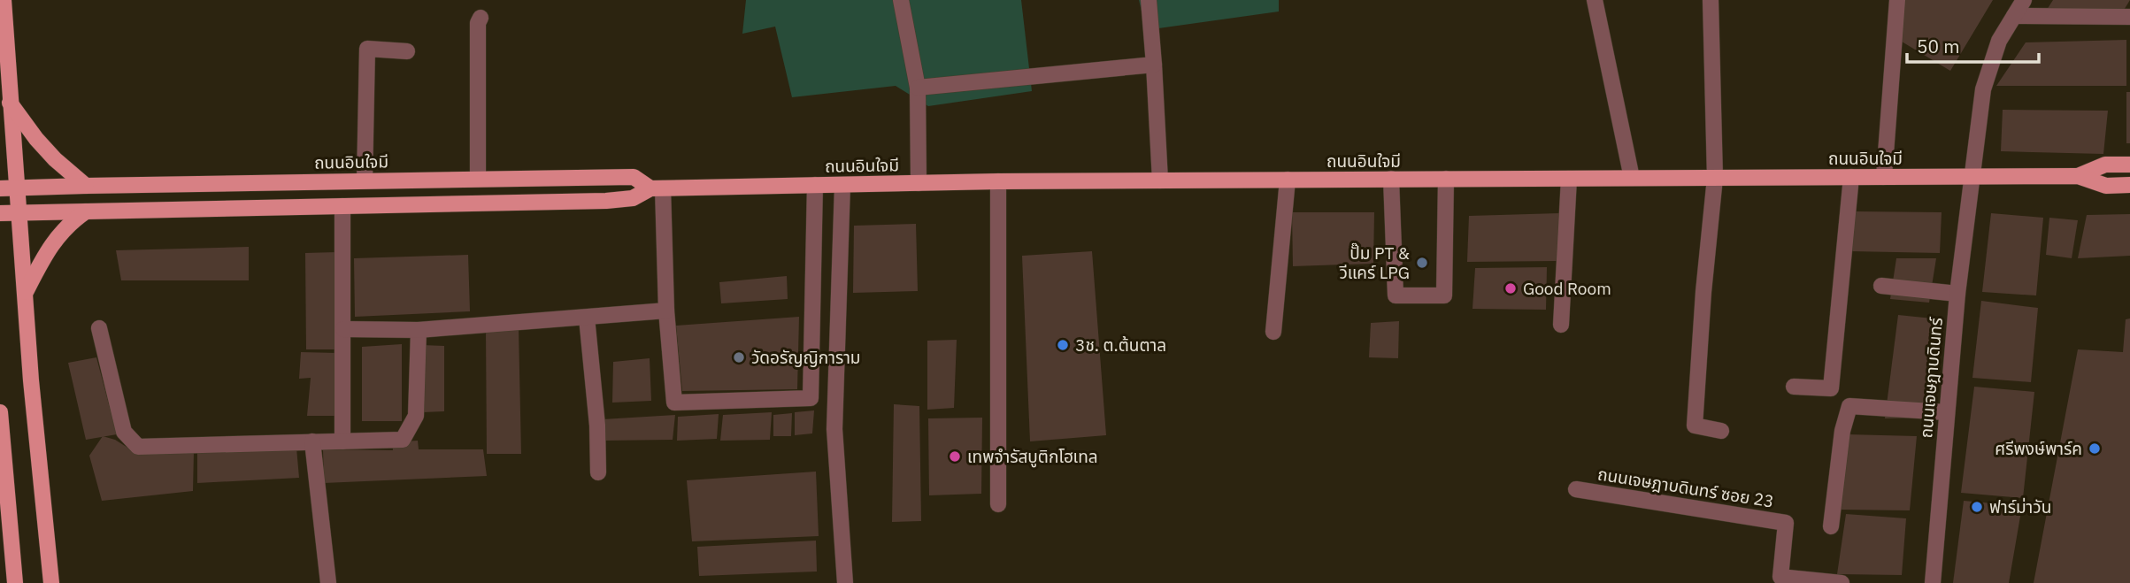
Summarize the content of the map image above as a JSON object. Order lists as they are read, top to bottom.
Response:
{
  "streets": {
    "main road": ["ถนนอินใจมี"],
    "street": ["ถนนเจษฎาบดินทร์", "ถนนเจษฎาบดินทร์ ซอย 23"]
  },
  "crossings": [
    ["ถนนอินใจมี", "ถนนเจษฎาบดินทร์"]
  ],
  "places": [
    "ปั๊ม PT & วีแคร์ LPG",
    "Good Room",
    "3ช. ต.ต้นตาล",
    "วัดอรัญญิการาม",
    "ศรีพงษ์พาร์ค",
    "เทพจำรัสบูติกโฮเทล",
    "ฟาร์ม่าวัน"
  ],
  "scale_bar": "50 m"
}
